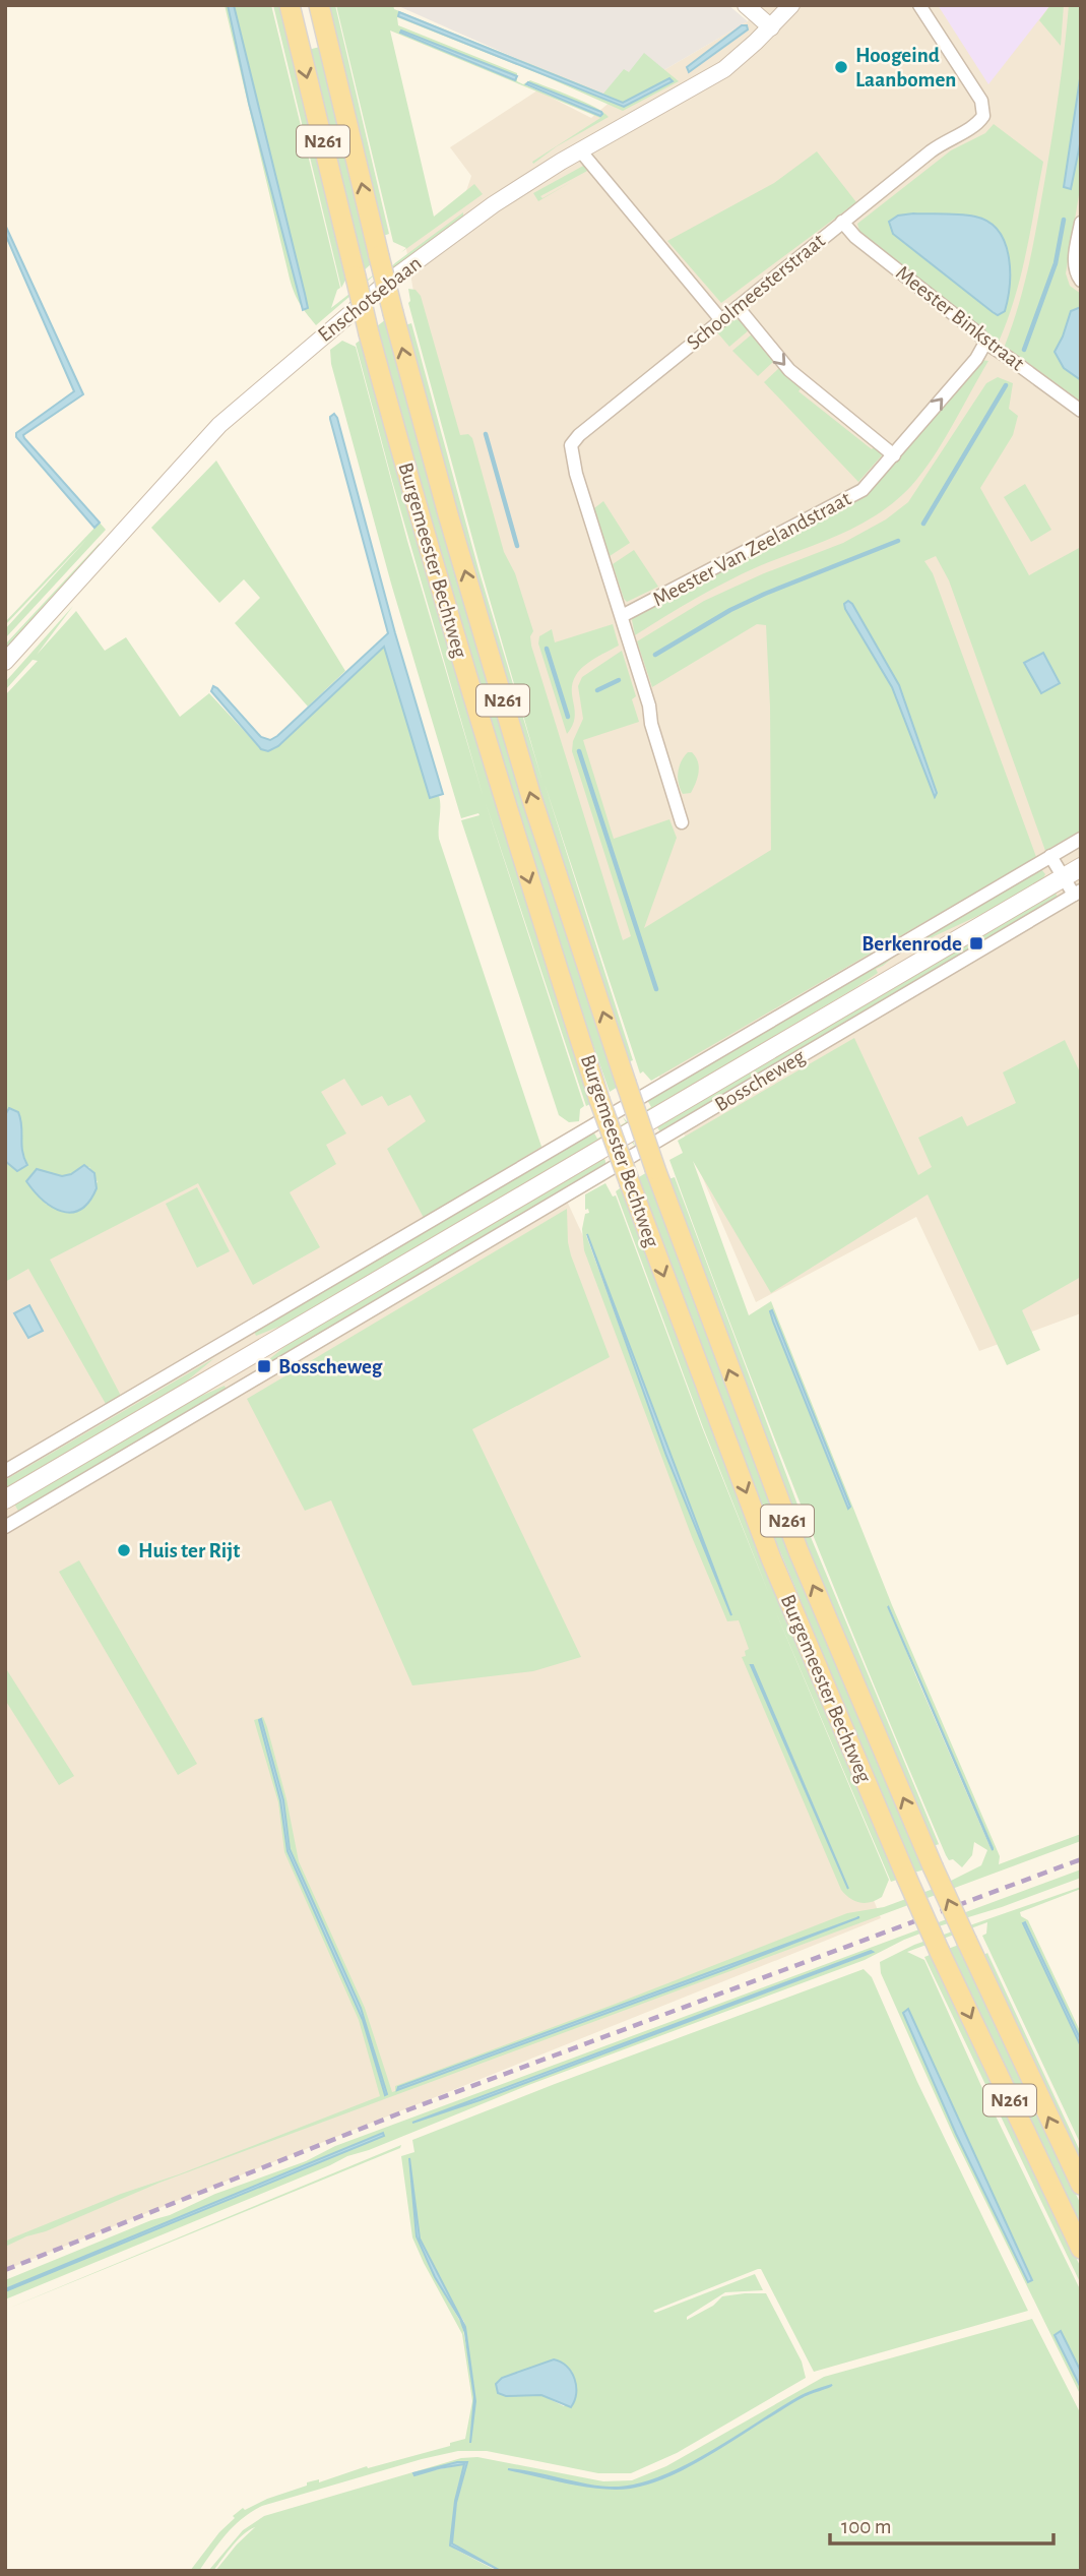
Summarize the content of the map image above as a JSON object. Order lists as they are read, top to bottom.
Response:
{
  "streets": {
    "main road": ["N261", "Burgemeester Bechtweg", "Bosscheweg"],
    "street": [
      "Schoolmeesterstraat",
      "Enschotsebaan",
      "Meester Binkstraat",
      "Meester Van Zeelandstraat"
    ]
  },
  "crossings": [
    ["Schoolmeesterstraat", "Meester Binkstraat"],
    ["Schoolmeesterstraat", "Meester Van Zeelandstraat"],
    ["Meester Binkstraat", "Meester Van Zeelandstraat"]
  ],
  "places": {
    "other": ["Hoogeind Laanbomen", "Huis ter Rijt"],
    "transit": ["Berkenrode", "Bosscheweg"]
  },
  "scale_bar": "100 m"
}
